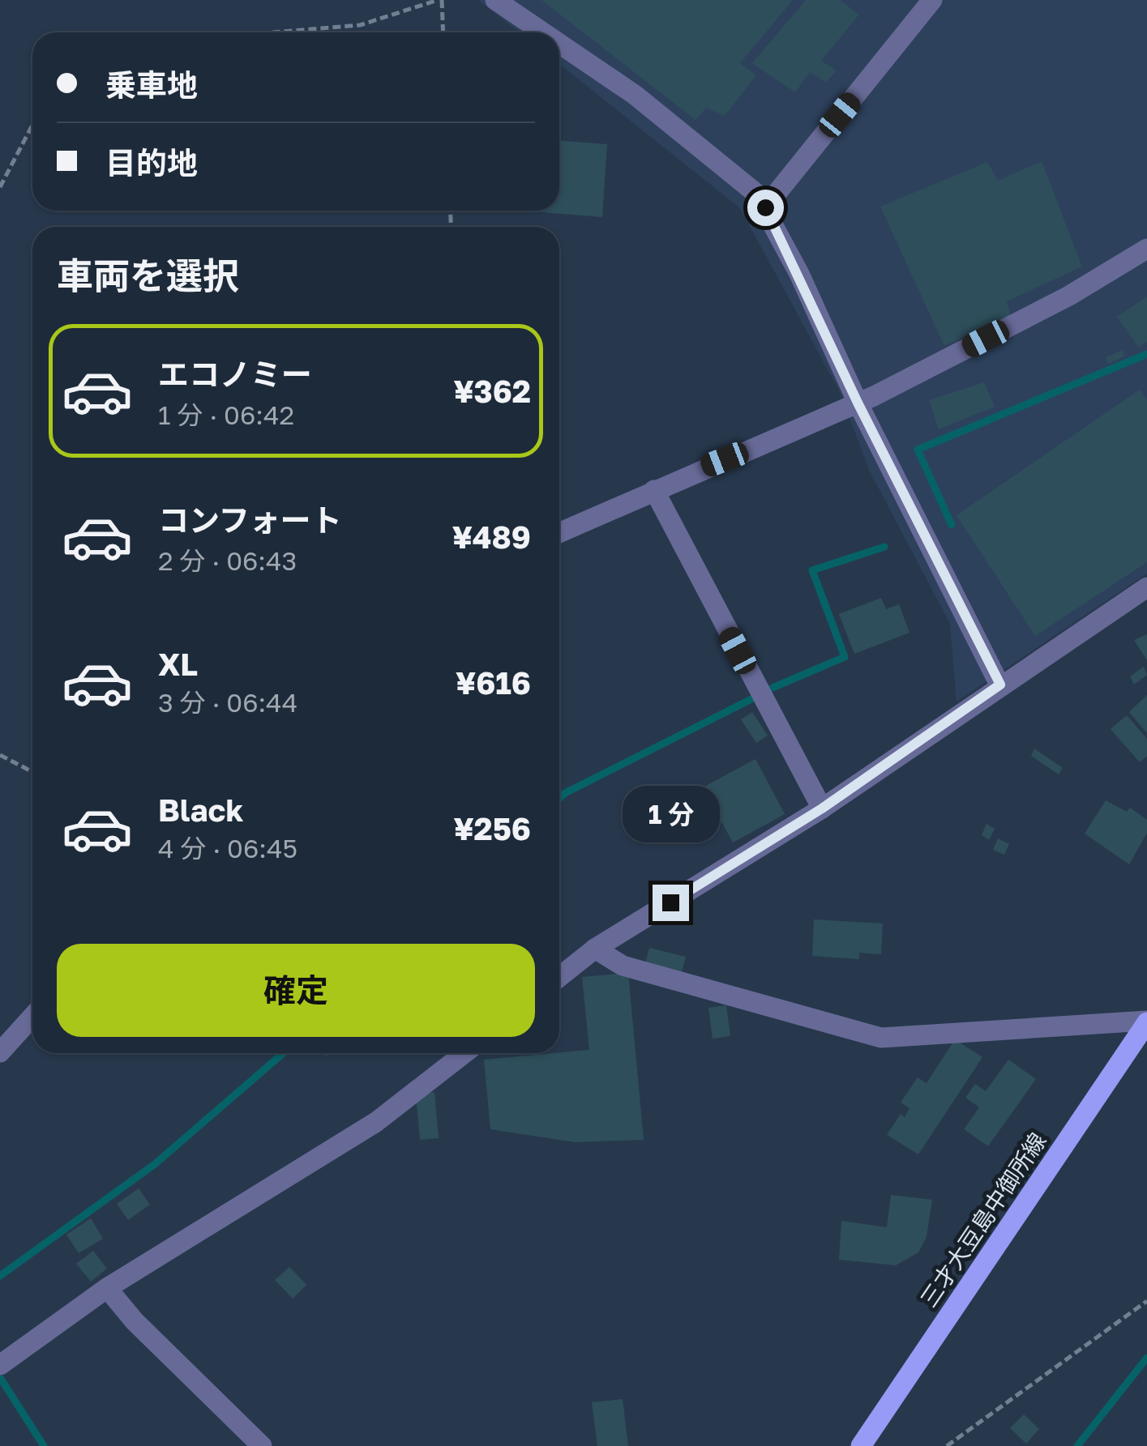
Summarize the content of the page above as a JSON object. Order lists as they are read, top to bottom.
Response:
{
  "streets": {
    "main road": ["三才大豆島中御所線"]
  },
  "page": {
    "banner": ["乗車地", "目的地"],
    "heading": "車両を選択",
    "list": [
      {
        "name": "エコノミー",
        "note": "1 分 · 06:42",
        "value": "¥362"
      },
      {
        "name": "コンフォート",
        "note": "2 分 · 06:43",
        "value": "¥489"
      },
      {
        "name": "XL",
        "note": "3 分 · 06:44",
        "value": "¥616"
      },
      {
        "name": "Black",
        "note": "4 分 · 06:45",
        "value": "¥256"
      }
    ],
    "bubble": "1 分",
    "buttons": "確定"
  }
}
